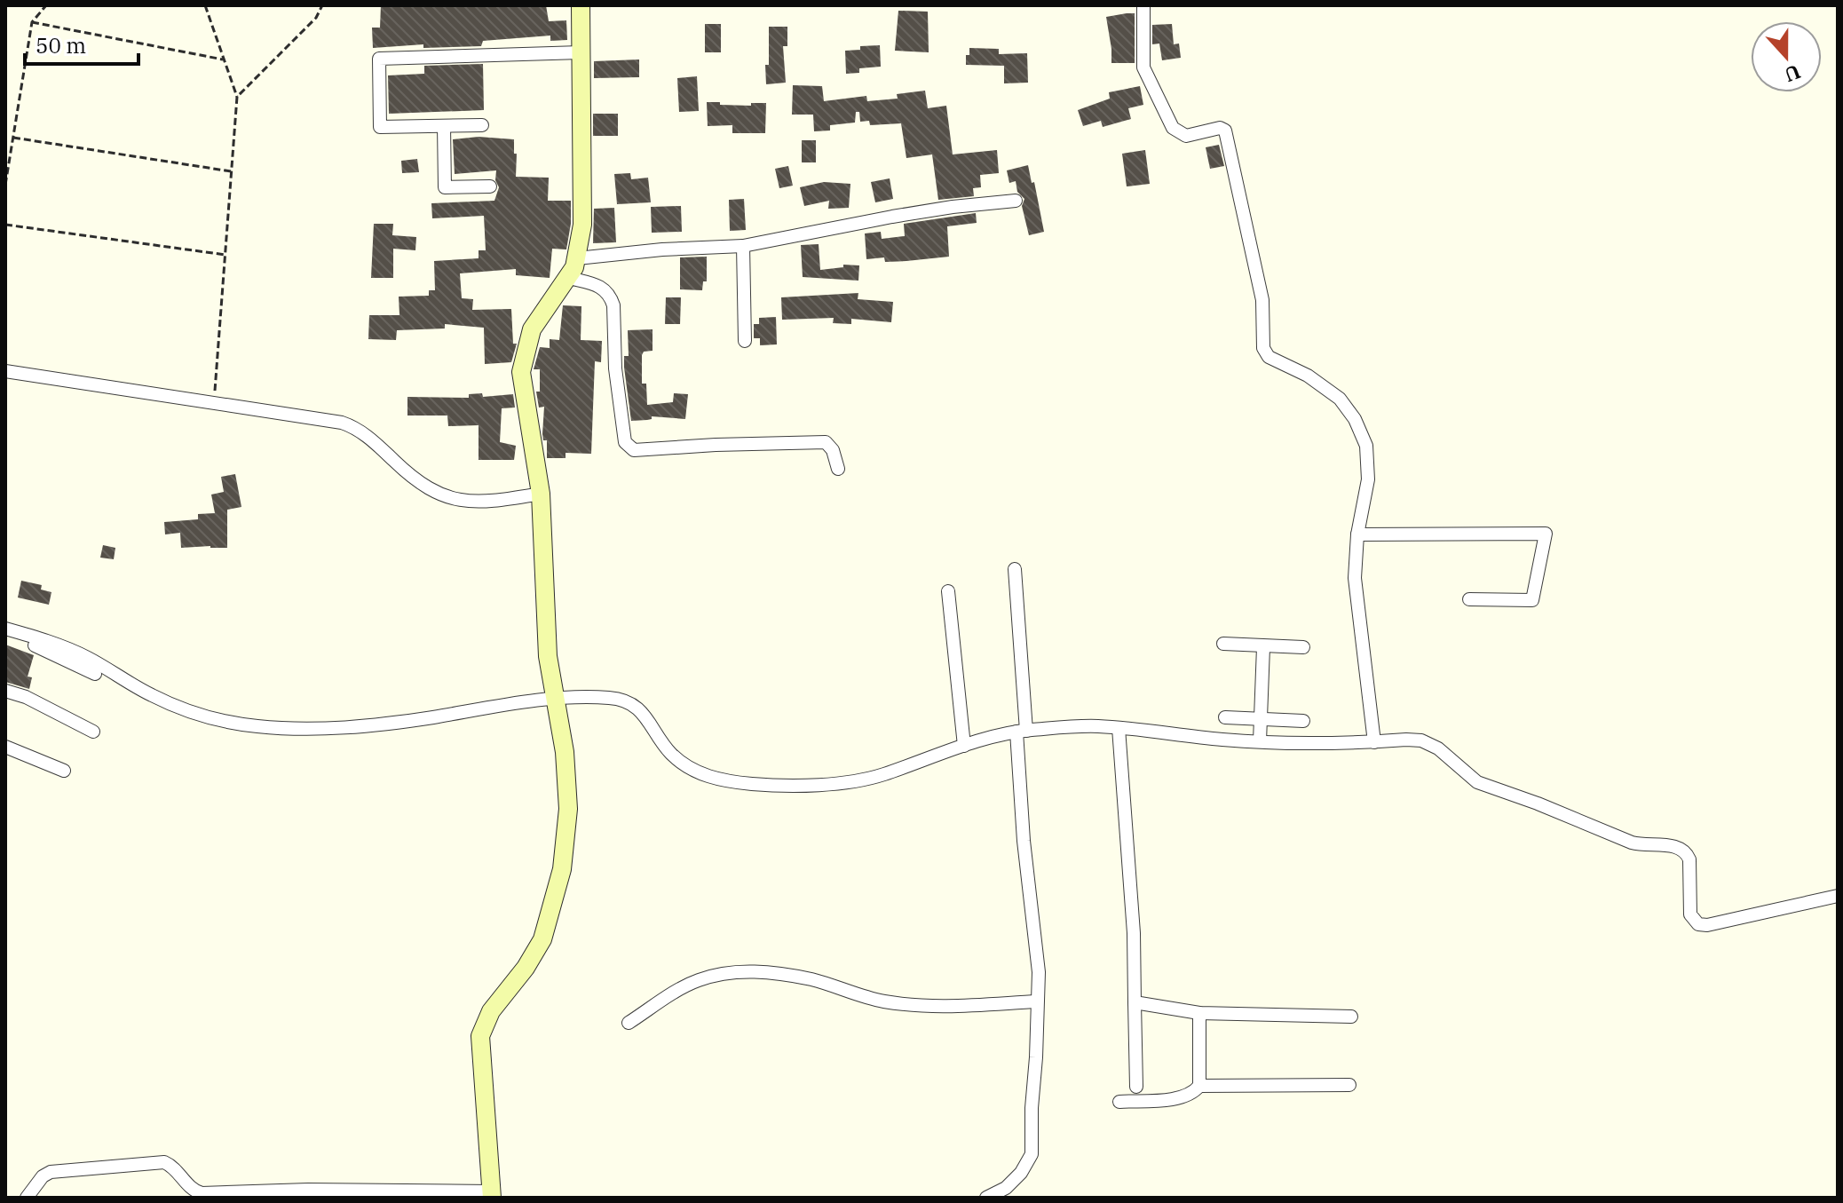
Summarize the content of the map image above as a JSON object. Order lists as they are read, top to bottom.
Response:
{
  "scale_bar": "50 m",
  "north": "bottom"
}
